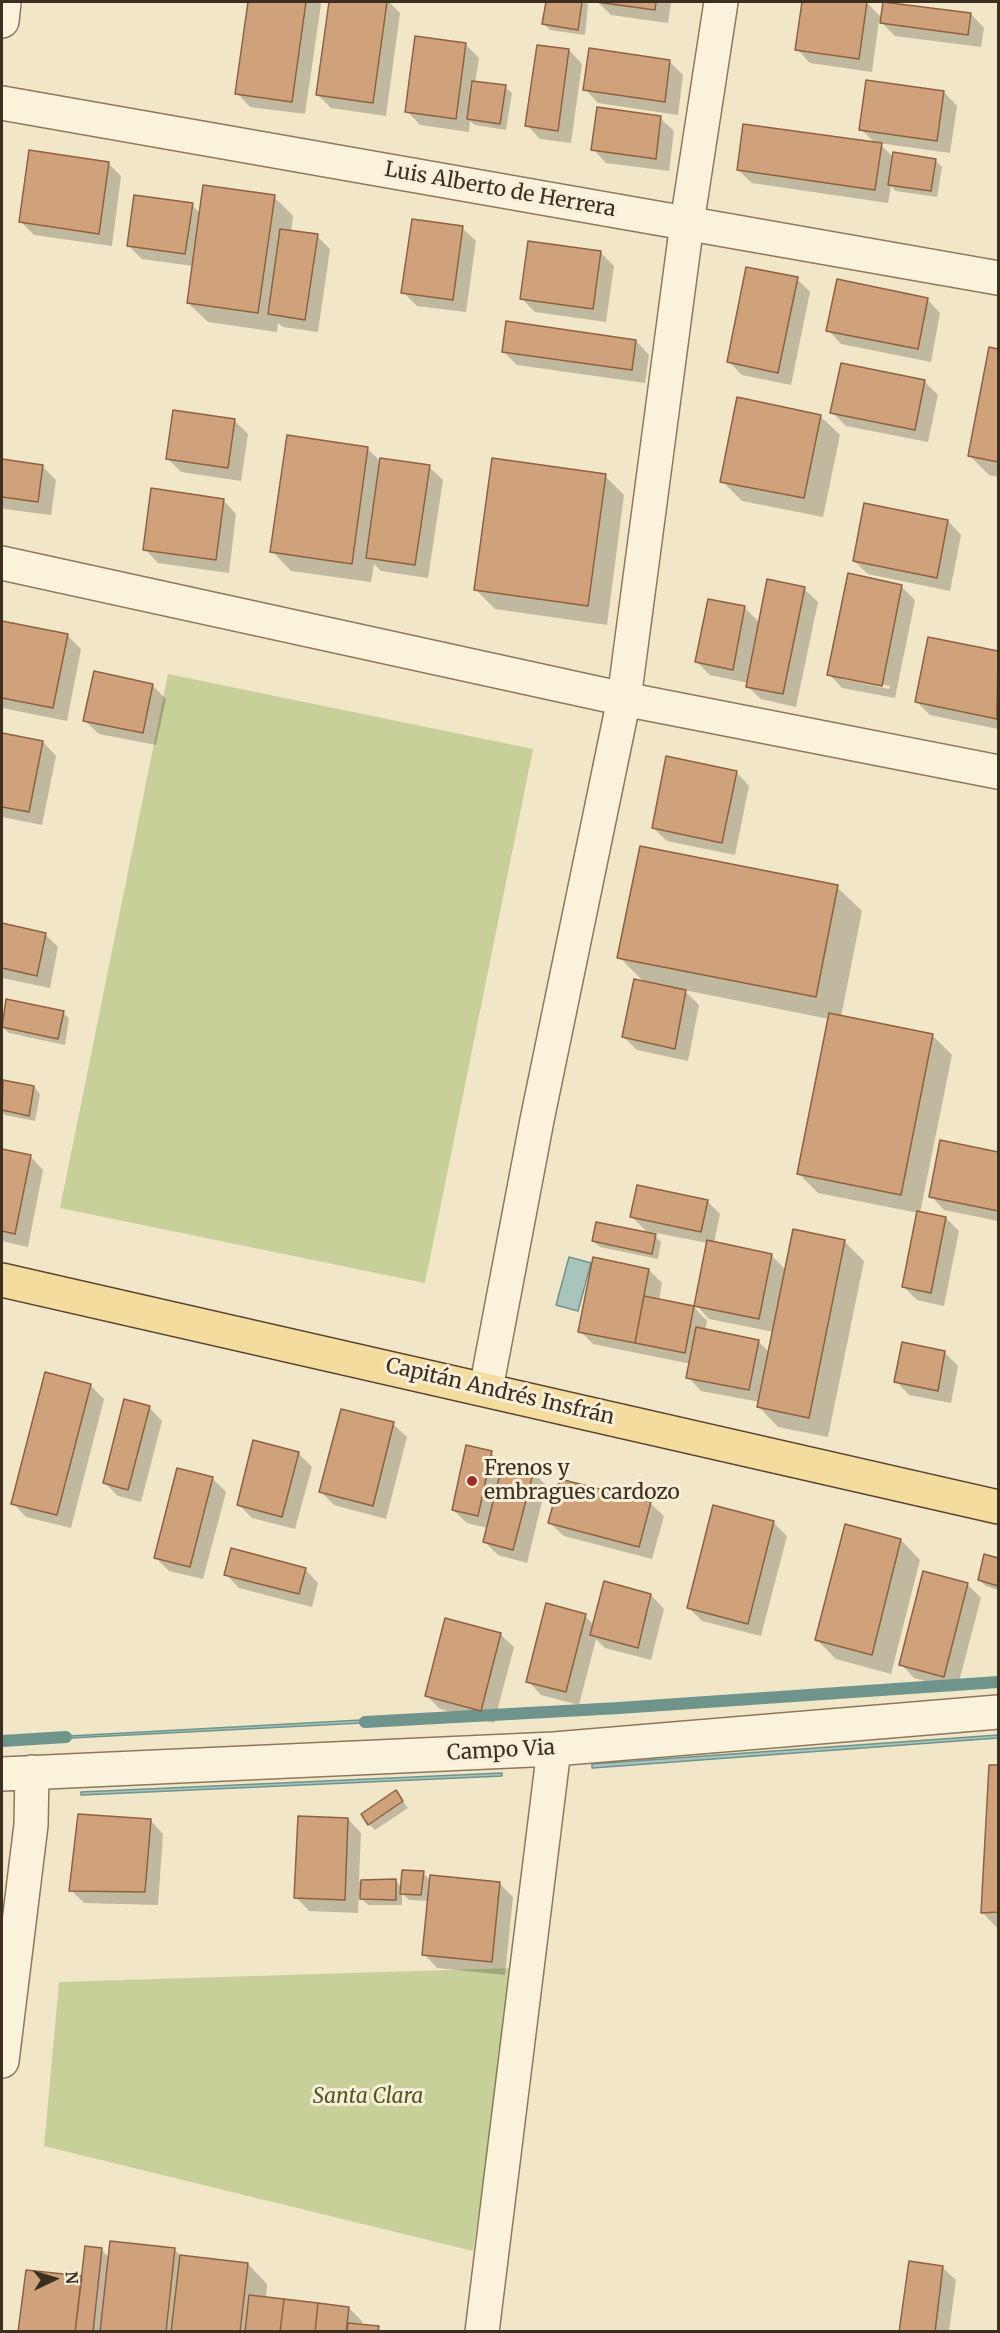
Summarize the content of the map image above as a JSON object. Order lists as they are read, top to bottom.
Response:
{
  "streets": {
    "main road": ["Capitán Andrés Insfrán"],
    "street": ["Luis Alberto de Herrera", "Campo Via"]
  },
  "parks": ["Santa Clara"],
  "places": ["Frenos y embragues cardozo"],
  "north": "right"
}
